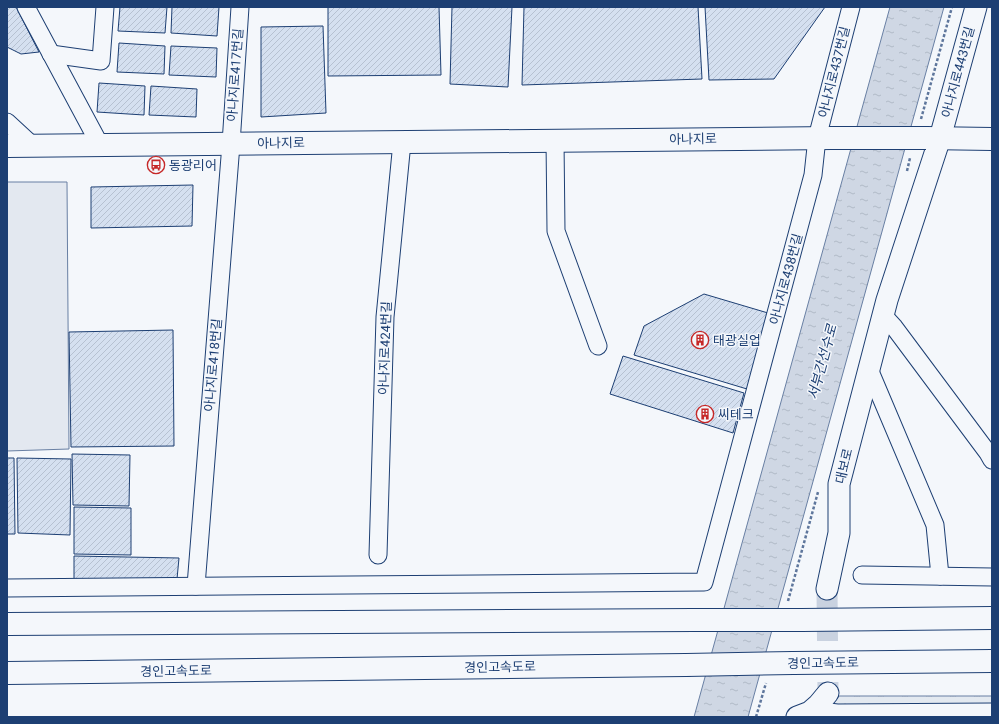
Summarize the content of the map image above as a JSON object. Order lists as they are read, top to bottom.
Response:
{
  "streets": {
    "main road": ["아나지로", "경인고속도로"],
    "street": [
      "아나지로437번길",
      "아나지로443번길",
      "아나지로417번길",
      "아나지로438번길",
      "아나지로424번길",
      "아나지로418번길",
      "대보로"
    ]
  },
  "crossings": [
    ["아나지로437번길", "아나지로"],
    ["아나지로437번길", "아나지로438번길"],
    ["아나지로443번길", "아나지로"],
    ["아나지로443번길", "대보로"],
    ["아나지로417번길", "아나지로"],
    ["아나지로417번길", "아나지로418번길"],
    ["아나지로", "아나지로438번길"],
    ["아나지로", "아나지로424번길"],
    ["아나지로", "아나지로418번길"],
    ["아나지로", "대보로"],
    ["아나지로438번길", "아나지로418번길"]
  ],
  "water": ["서부간선수로"],
  "places": {
    "bus stop": ["동광리어"],
    "building": ["태광실업", "씨테크"]
  }
}
